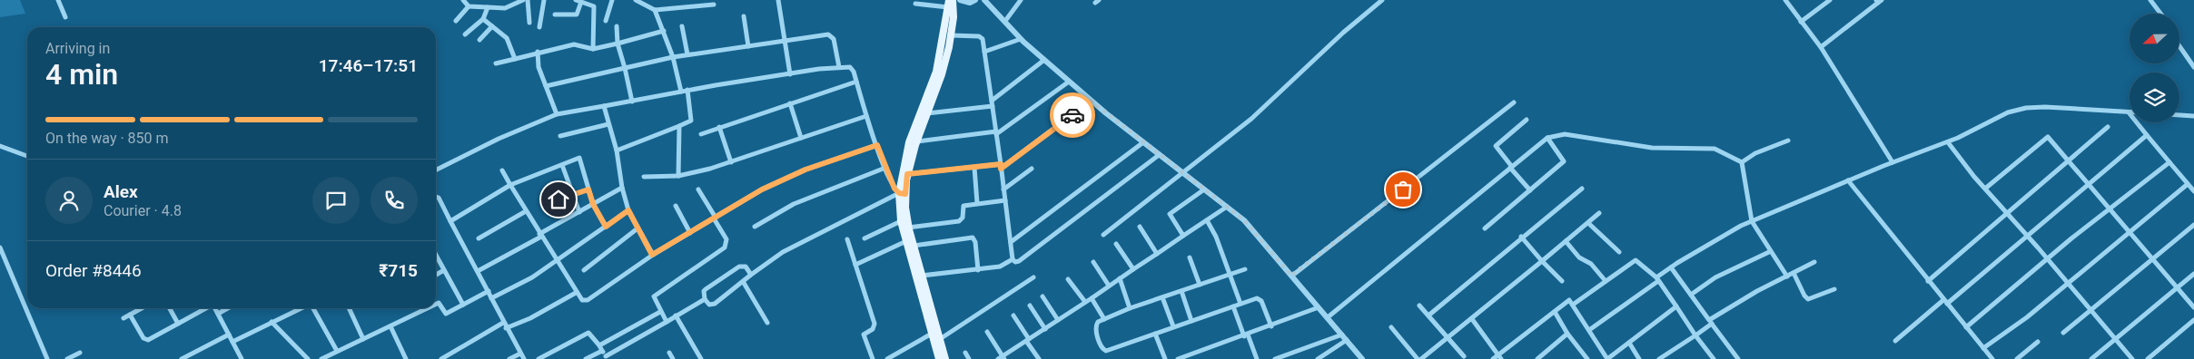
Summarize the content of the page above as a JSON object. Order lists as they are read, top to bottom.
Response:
{
  "north": "left",
  "page": {
    "heading": ["4 min", "Arriving in", "17:46–17:51"],
    "panel": [
      "Alex",
      "Courier · 4.8",
      "Order #8446",
      "₹715"
    ],
    "bar": "On the way · 850 m"
  }
}
